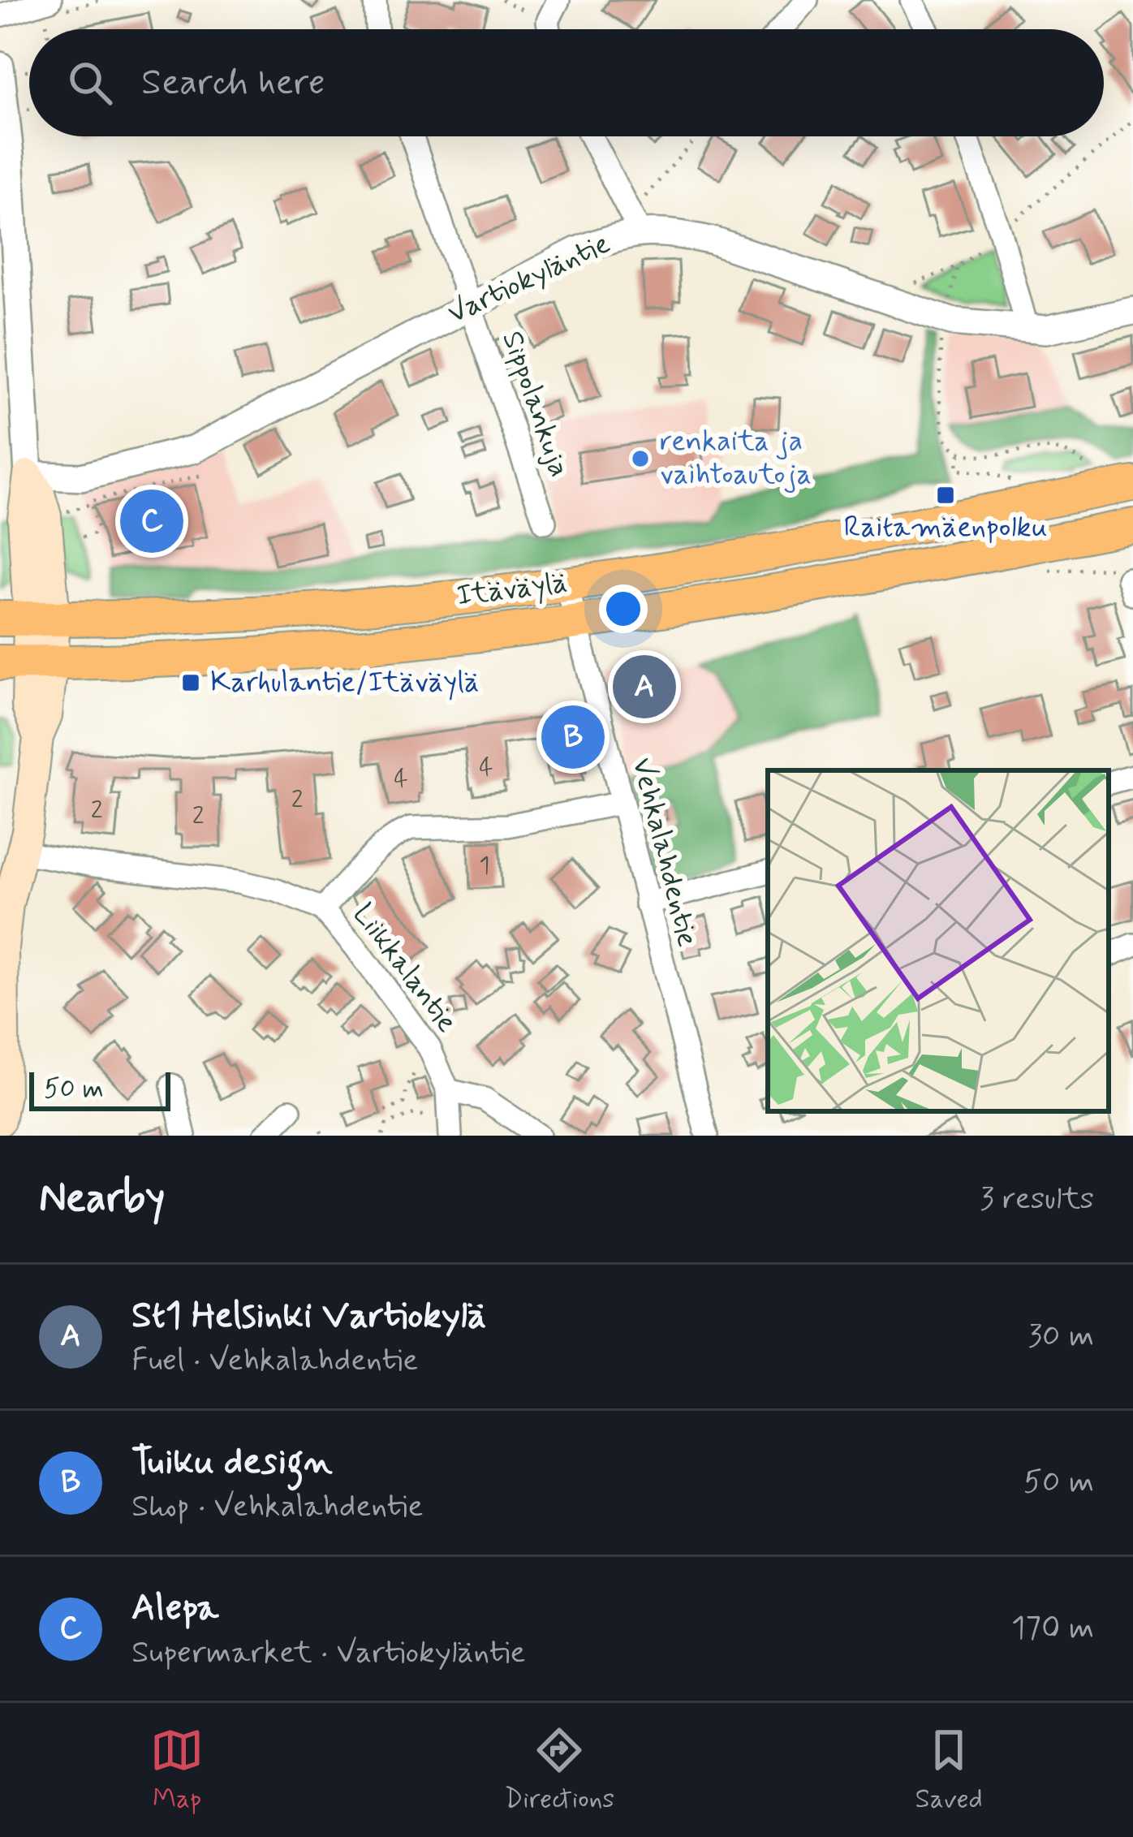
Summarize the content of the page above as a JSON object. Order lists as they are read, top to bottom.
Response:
{
  "streets": {
    "main road": ["Itäväylä"],
    "street": [
      "Vartiokyläntie",
      "Sippolankuja",
      "Vehkalahdentie",
      "Liikkalantie"
    ]
  },
  "crossings": [
    ["Vartiokyläntie", "Sippolankuja"],
    ["Itäväylä", "Vehkalahdentie"]
  ],
  "places": {
    "other": ["renkaita ja vaihtoautoja"],
    "transit": ["Raitamäenpolku", "Karhulantie/Itäväylä"]
  },
  "house_numbers": [
    "4",
    "4",
    "2",
    "2",
    "2",
    "1"
  ],
  "scale_bar": "50 m",
  "page": {
    "search": "Search here",
    "pins": ["C", "A", "B"],
    "scale": "50 m",
    "heading": ["Nearby", "3 results"],
    "list": [
      {
        "mark": "A",
        "name": "St1 Helsinki Vartiokylä",
        "note": "Fuel · Vehkalahdentie",
        "value": "30 m"
      },
      {
        "mark": "B",
        "name": "Tuiku design",
        "note": "Shop · Vehkalahdentie",
        "value": "50 m"
      },
      {
        "mark": "C",
        "name": "Alepa",
        "note": "Supermarket · Vartiokyläntie",
        "value": "170 m"
      }
    ],
    "nav": ["Map", "Directions", "Saved"]
  }
}
